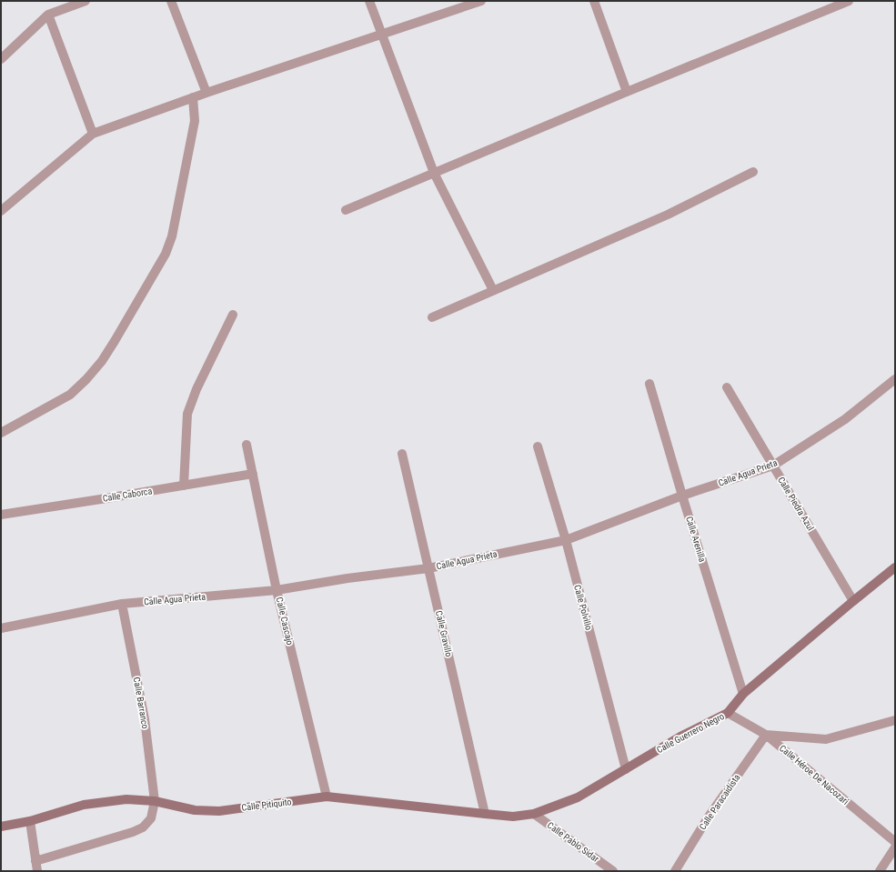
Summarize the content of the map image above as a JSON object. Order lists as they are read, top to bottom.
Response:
{
  "streets": {
    "street": [
      "Calle Agua Prieta",
      "Calle Caborca",
      "Calle Piedra Azul",
      "Calle Arenilla",
      "Calle Polvillo",
      "Calle Cascajo",
      "Calle Gravillo",
      "Calle Barranco",
      "Calle Guerrero Negro",
      "Calle Héroe De Nacozari",
      "Calle Paracaidista",
      "Calle Pitiquito",
      "Calle Pablo Sidar"
    ]
  },
  "crossings": [
    ["Calle Agua Prieta", "Calle Piedra Azul"],
    ["Calle Agua Prieta", "Calle Arenilla"],
    ["Calle Agua Prieta", "Calle Polvillo"],
    ["Calle Agua Prieta", "Calle Cascajo"],
    ["Calle Agua Prieta", "Calle Gravillo"],
    ["Calle Agua Prieta", "Calle Barranco"],
    ["Calle Caborca", "Calle Cascajo"],
    ["Calle Piedra Azul", "Calle Guerrero Negro"],
    ["Calle Arenilla", "Calle Guerrero Negro"],
    ["Calle Polvillo", "Calle Guerrero Negro"],
    ["Calle Cascajo", "Calle Pitiquito"],
    ["Calle Gravillo", "Calle Pitiquito"],
    ["Calle Barranco", "Calle Pitiquito"],
    ["Calle Guerrero Negro", "Calle Héroe De Nacozari"],
    ["Calle Guerrero Negro", "Calle Pitiquito"],
    ["Calle Guerrero Negro", "Calle Pablo Sidar"],
    ["Calle Héroe De Nacozari", "Calle Paracaidista"],
    ["Calle Pitiquito", "Calle Pablo Sidar"]
  ]
}
